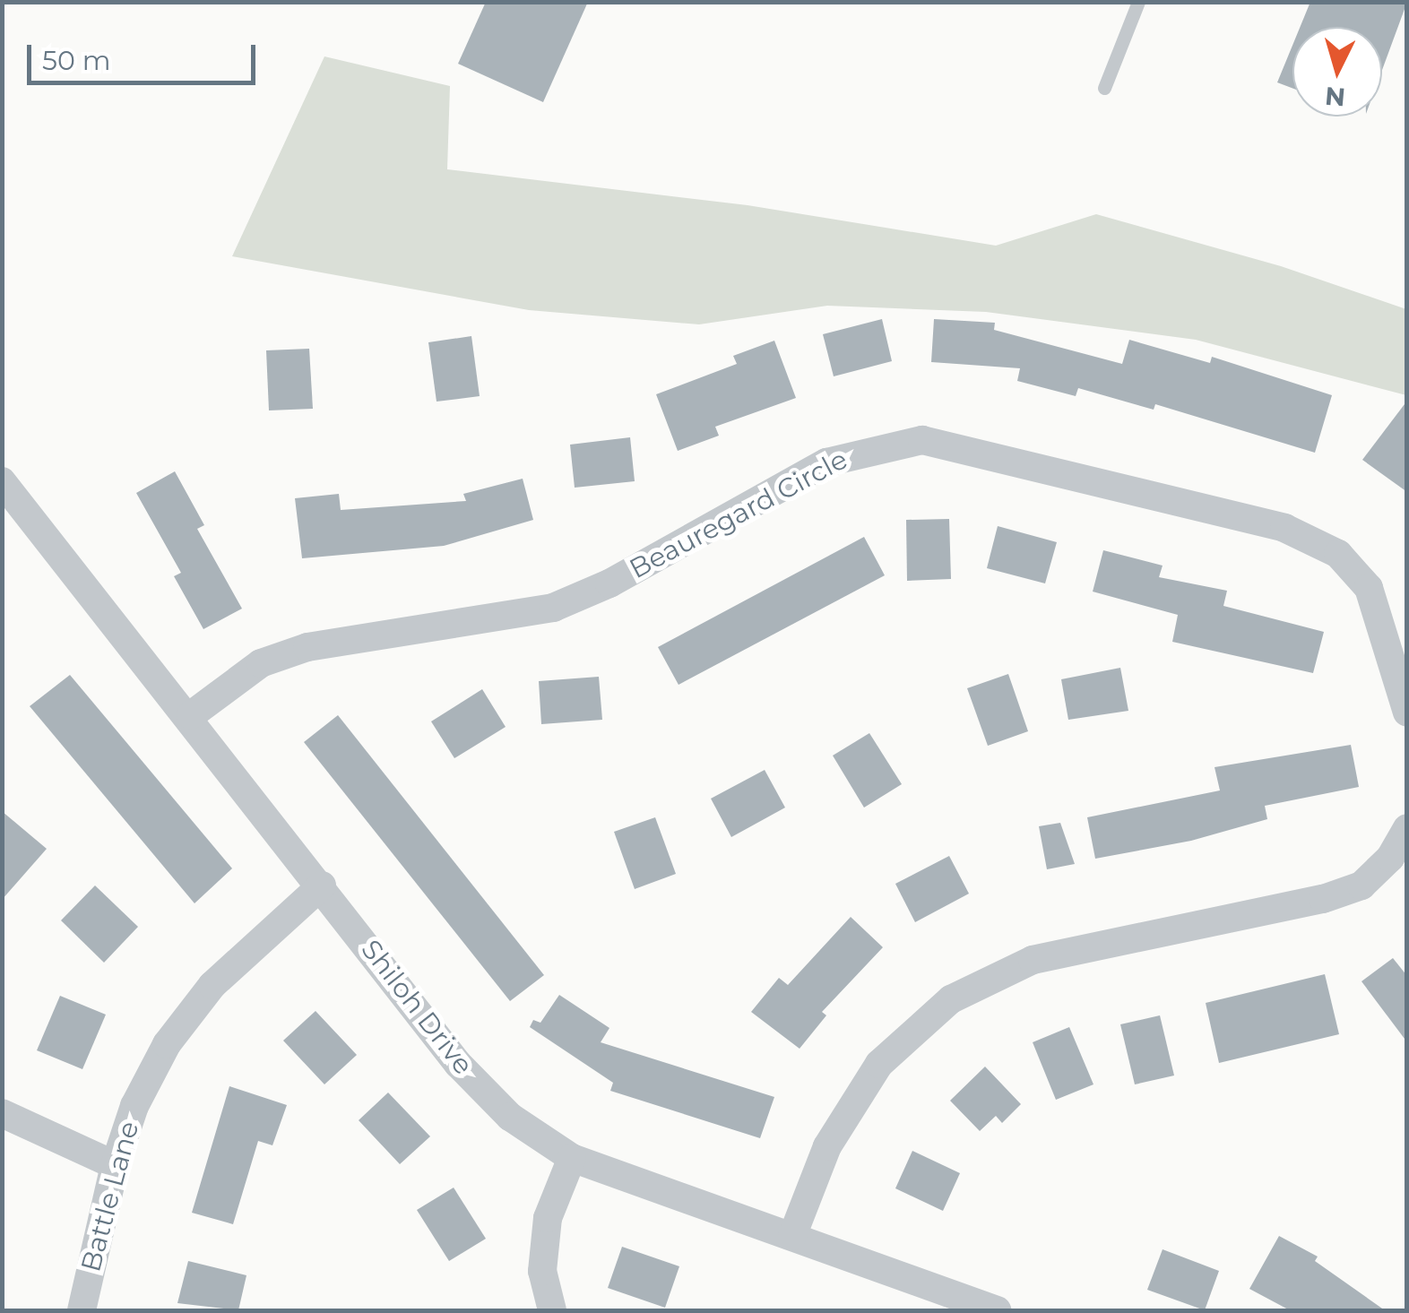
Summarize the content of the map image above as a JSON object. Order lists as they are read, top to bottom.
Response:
{
  "streets": {
    "street": ["Beauregard Circle", "Shiloh Drive", "Battle Lane"]
  },
  "crossings": [
    ["Beauregard Circle", "Shiloh Drive"],
    ["Shiloh Drive", "Battle Lane"]
  ],
  "scale_bar": "50 m",
  "north": "bottom"
}
